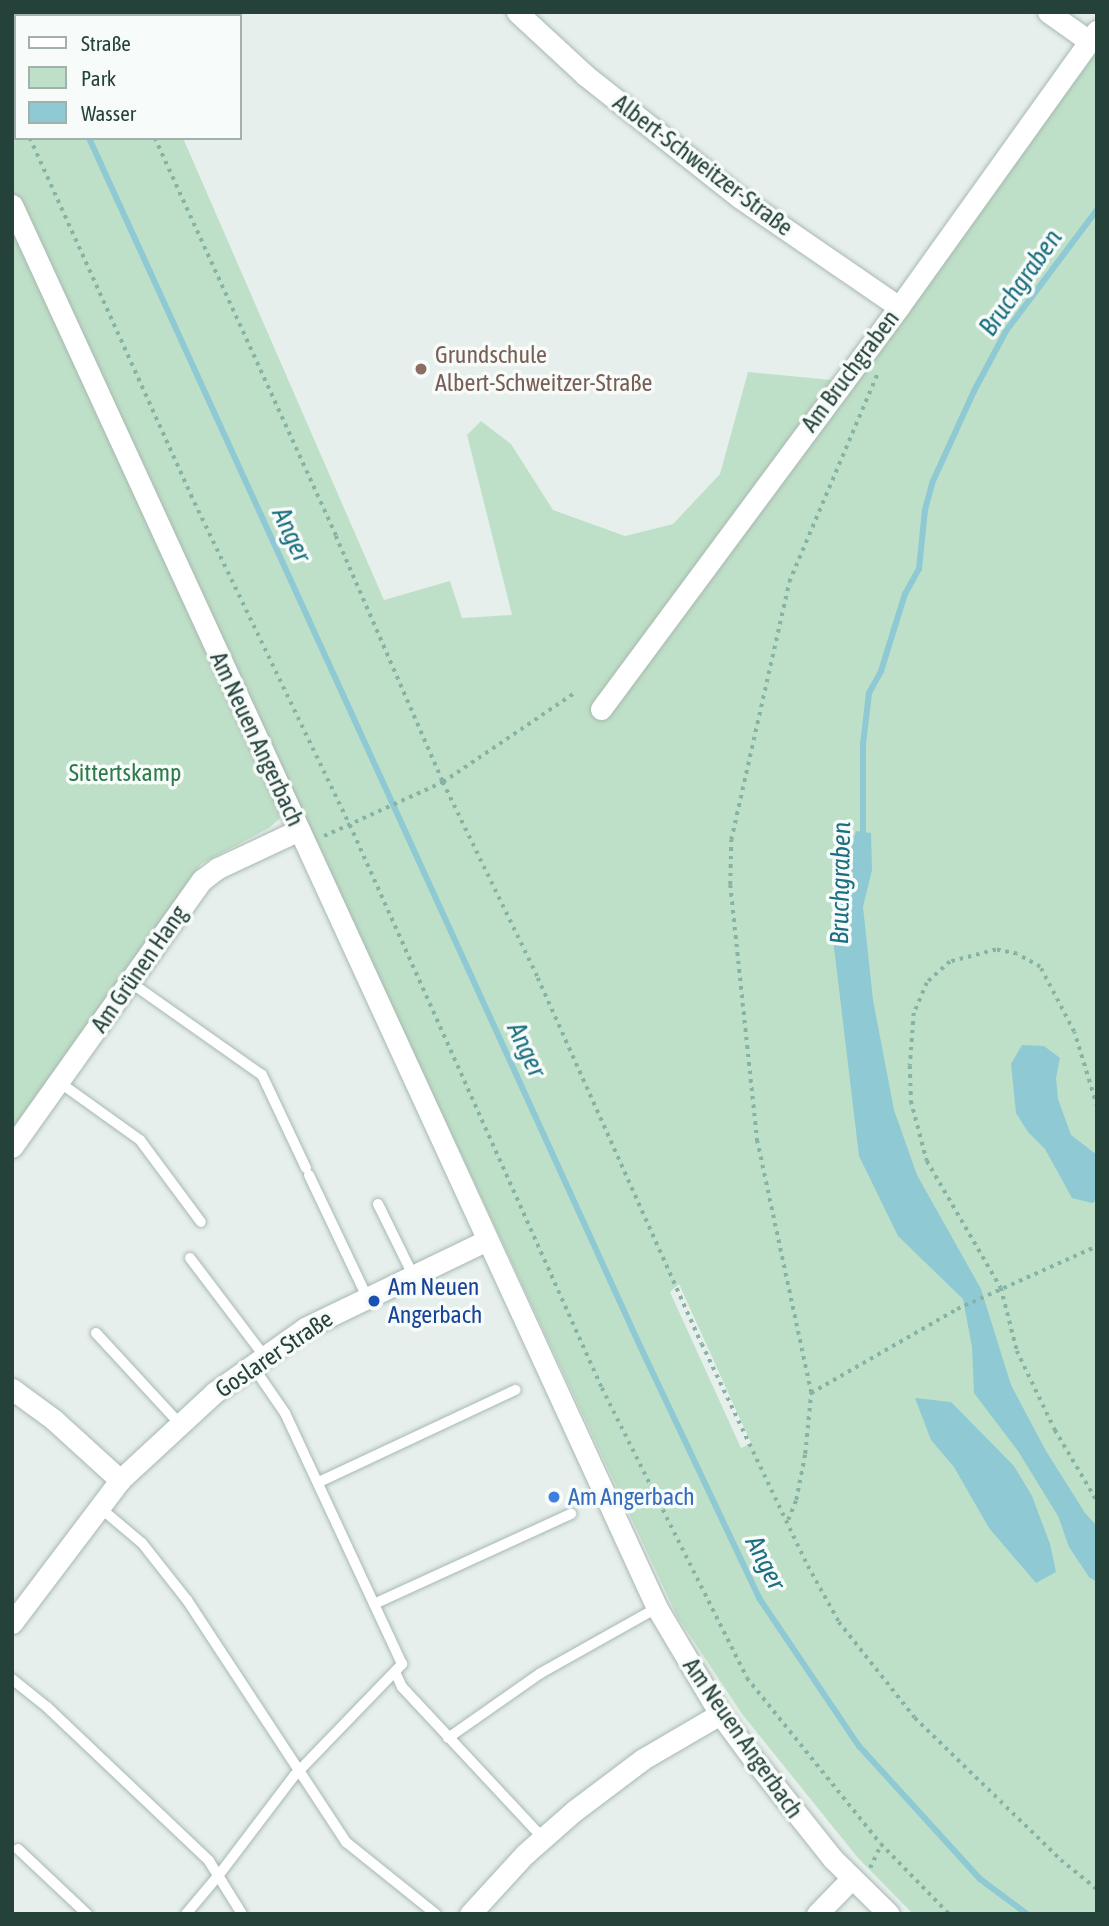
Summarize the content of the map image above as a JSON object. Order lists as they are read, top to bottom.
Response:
{
  "streets": {
    "street": [
      "Albert-Schweitzer-Straße",
      "Am Bruchgraben",
      "Am Neuen Angerbach",
      "Am Grünen Hang",
      "Goslarer Straße"
    ]
  },
  "crossings": [
    ["Albert-Schweitzer-Straße", "Am Bruchgraben"],
    ["Am Neuen Angerbach", "Am Grünen Hang"],
    ["Am Neuen Angerbach", "Goslarer Straße"]
  ],
  "water": ["Bruchgraben", "Anger"],
  "parks": ["Sittertskamp"],
  "places": ["Grundschule Albert-Schweitzer-Straße", "Am Neuen Angerbach", "Am Angerbach"],
  "legend": ["Straße", "Park", "Wasser"]
}
